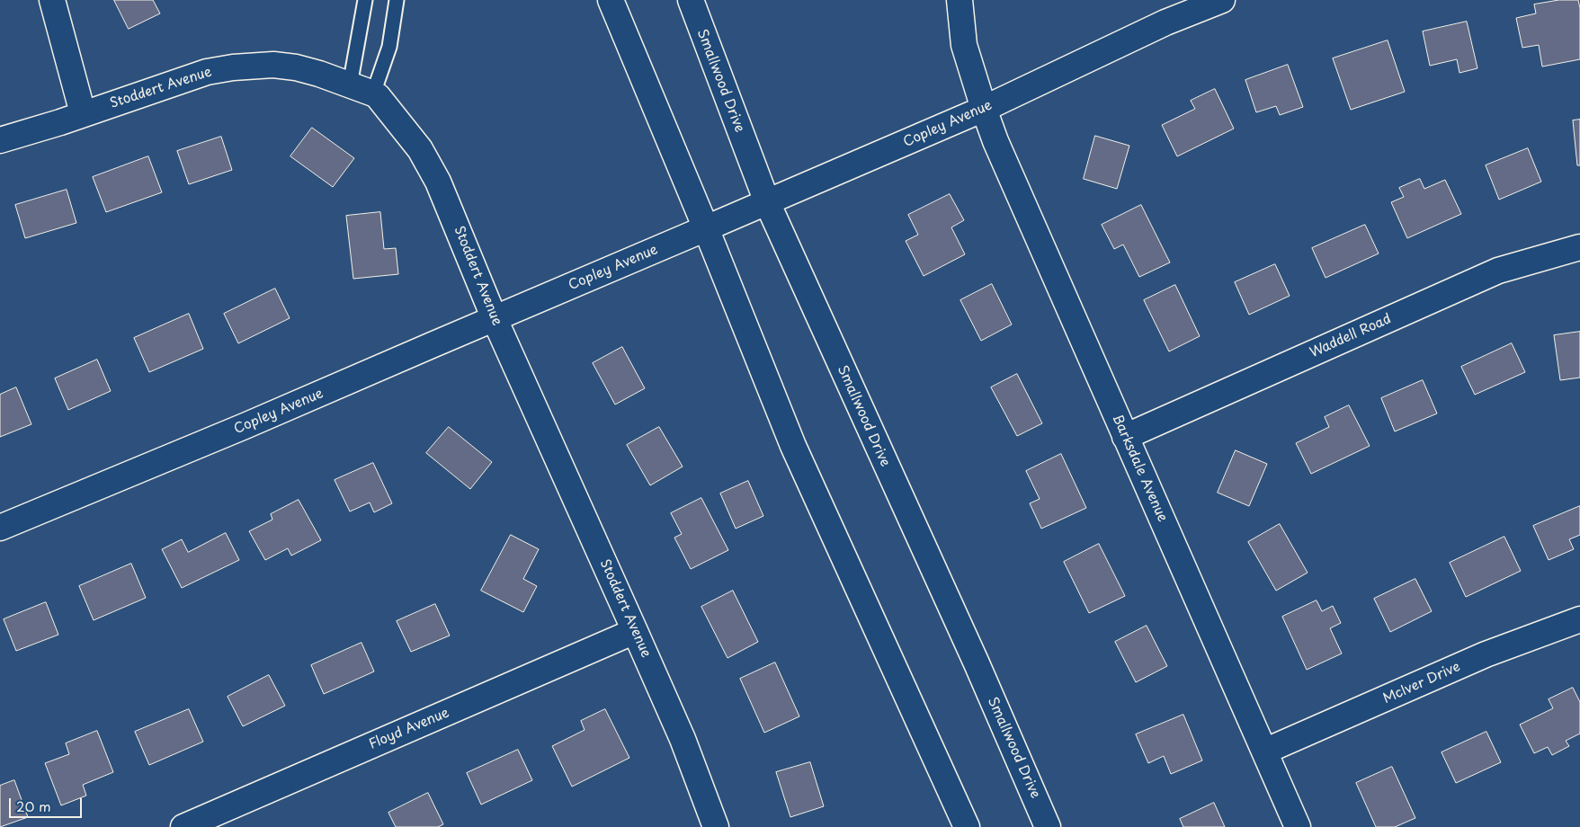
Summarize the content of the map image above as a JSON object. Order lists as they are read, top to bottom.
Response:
{
  "streets": {
    "street": [
      "Smallwood Drive",
      "Stoddert Avenue",
      "Copley Avenue",
      "Waddell Road",
      "Barksdale Avenue",
      "McIver Drive",
      "Floyd Avenue"
    ]
  },
  "crossings": [
    ["Smallwood Drive", "Copley Avenue"],
    ["Stoddert Avenue", "Copley Avenue"],
    ["Stoddert Avenue", "Floyd Avenue"],
    ["Copley Avenue", "Barksdale Avenue"],
    ["Waddell Road", "Barksdale Avenue"],
    ["Barksdale Avenue", "McIver Drive"]
  ],
  "scale_bar": "20 m"
}
